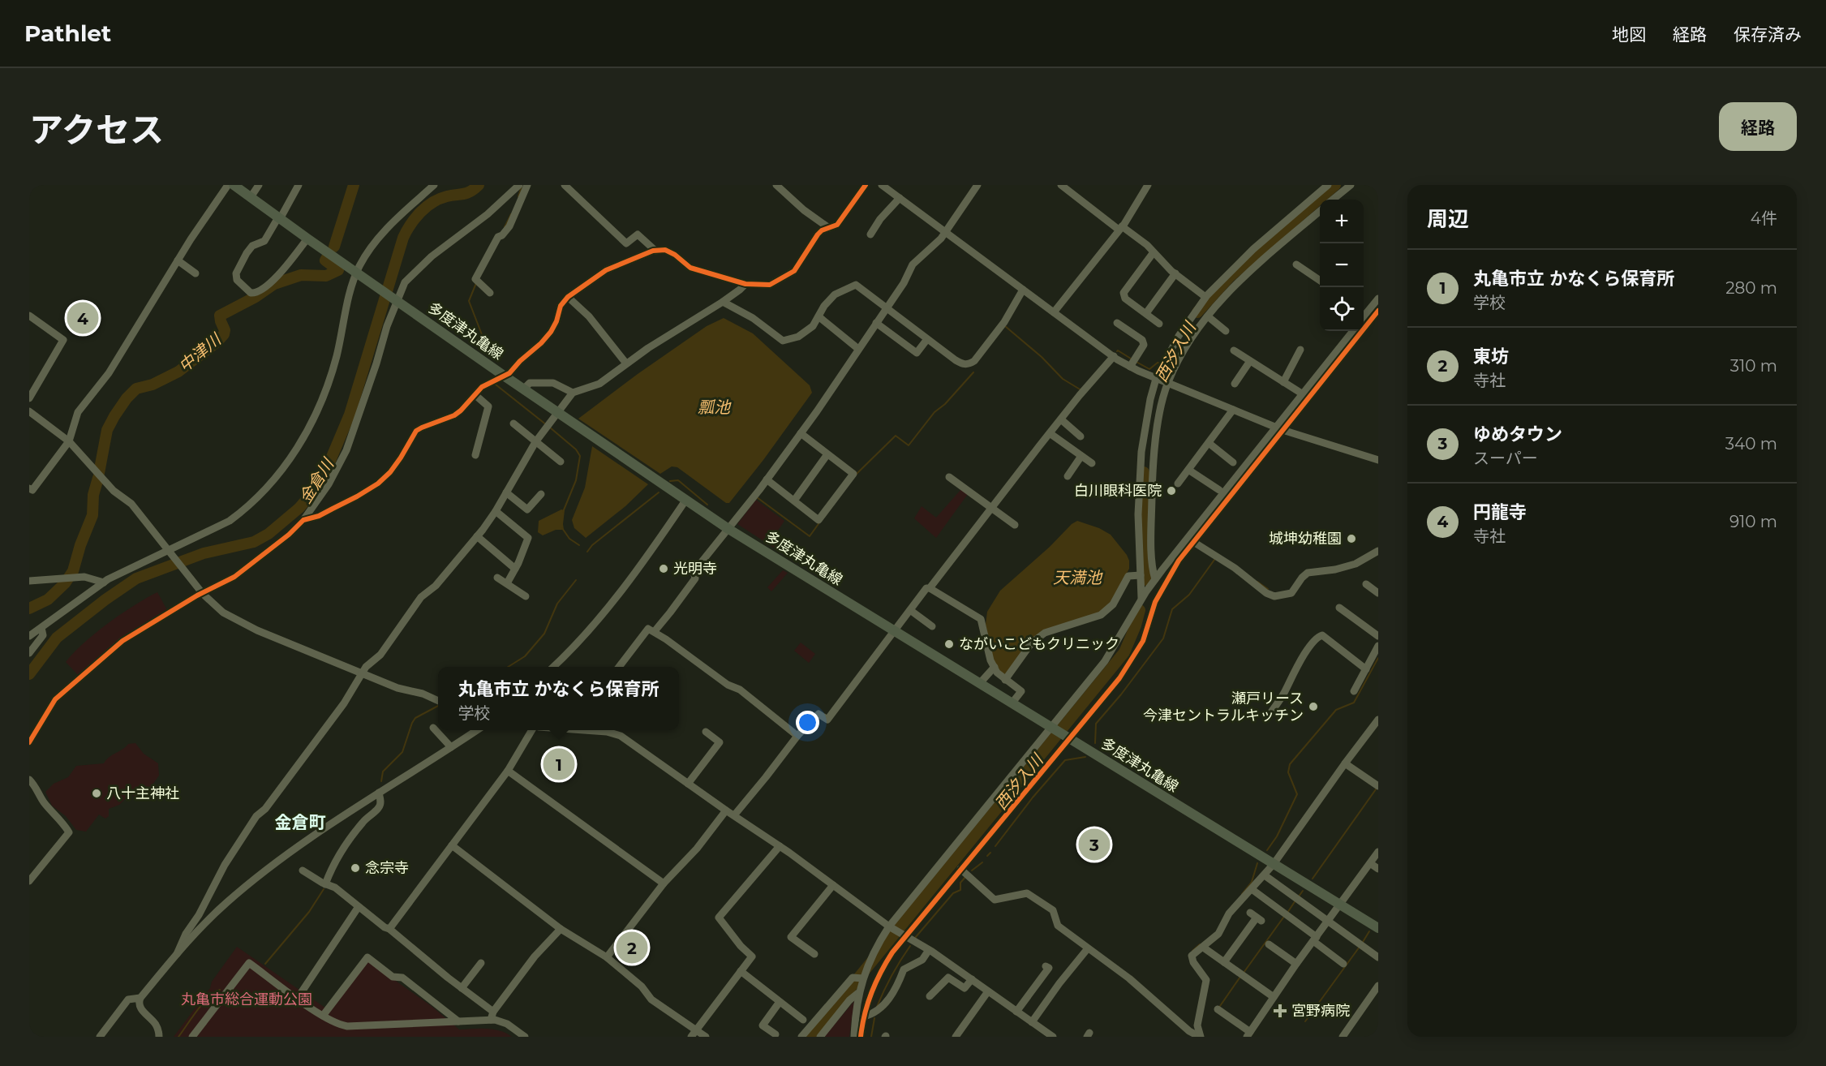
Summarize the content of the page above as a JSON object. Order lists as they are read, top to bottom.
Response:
{
  "streets": {
    "main road": ["多度津丸亀線"]
  },
  "districts": ["金倉町"],
  "water": [
    "西汐入川",
    "中津川",
    "瓢池",
    "金倉川",
    "天満池"
  ],
  "parks": ["丸亀市総合運動公園"],
  "places": {
    "other": [
      "白川眼科医院",
      "城坤幼稚園",
      "光明寺",
      "ながいこどもクリニック",
      "瀬戸リース 今津セントラルキッチン",
      "八十主神社",
      "念宗寺"
    ],
    "health": ["宮野病院"]
  },
  "page": {
    "header": "Pathlet",
    "nav": ["地図", "経路", "保存済み"],
    "title": "アクセス",
    "buttons": "経路",
    "heading": ["周辺", "4件"],
    "map_buttons": ["+", "−"],
    "list": [
      {
        "mark": "1",
        "name": "丸亀市立 かなくら保育所",
        "note": "学校",
        "value": "280 m"
      },
      {
        "mark": "2",
        "name": "東坊",
        "note": "寺社",
        "value": "310 m"
      },
      {
        "mark": "3",
        "name": "ゆめタウン",
        "note": "スーパー",
        "value": "340 m"
      },
      {
        "mark": "4",
        "name": "円龍寺",
        "note": "寺社",
        "value": "910 m"
      }
    ],
    "pins": [
      "4",
      "1",
      "3",
      "2"
    ],
    "popup": ["丸亀市立 かなくら保育所", "学校"]
  }
}
